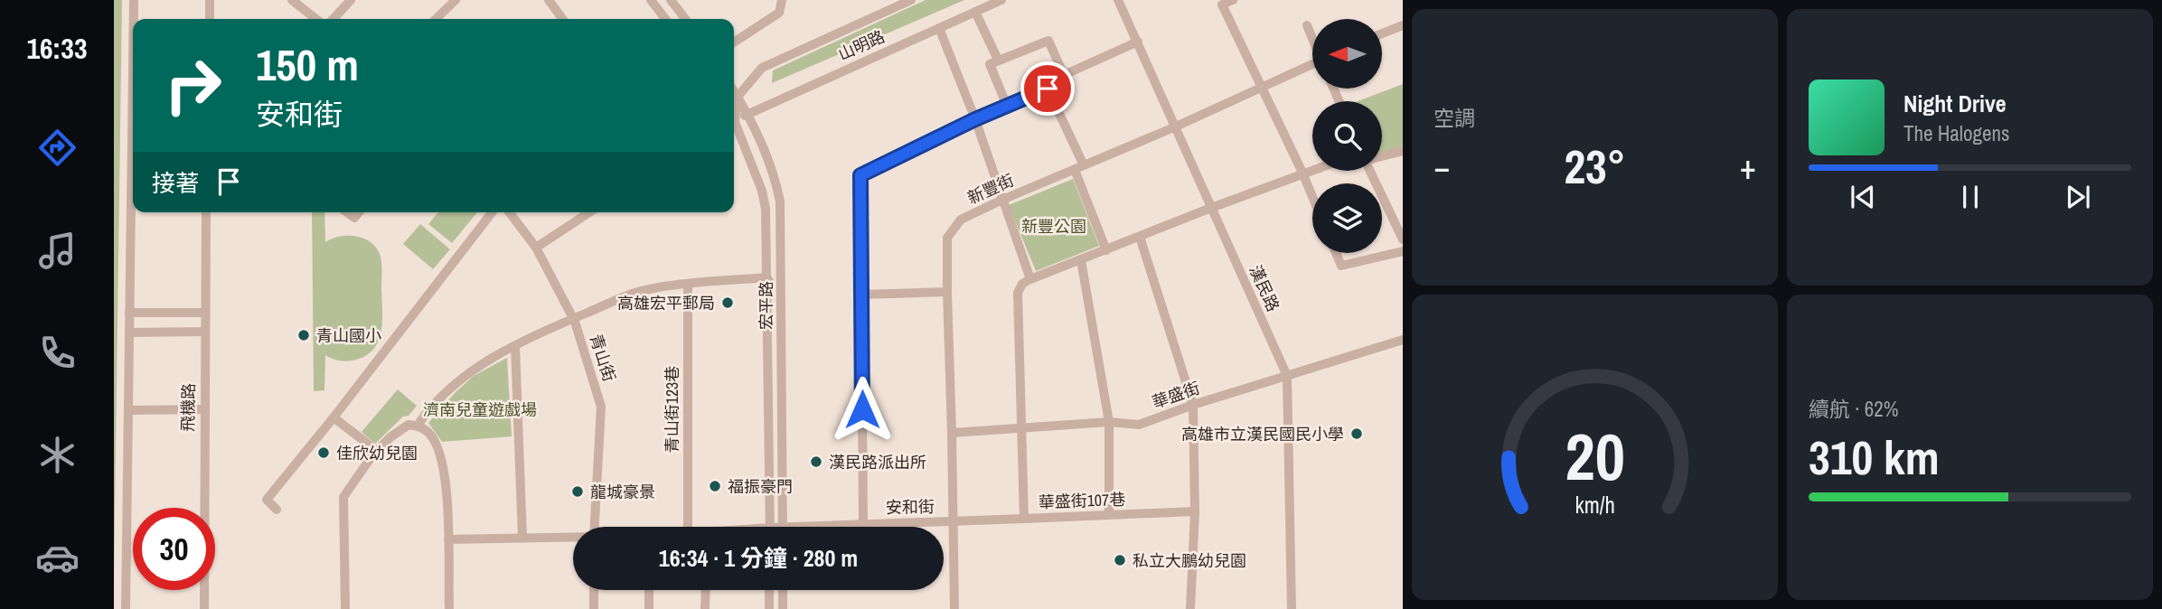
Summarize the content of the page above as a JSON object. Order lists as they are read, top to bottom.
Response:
{
  "streets": {
    "street": [
      "山明路",
      "新豐街",
      "漢民路",
      "宏平路",
      "青山街",
      "華盛街",
      "飛機路",
      "青山街123巷",
      "華盛街107巷",
      "安和街"
    ]
  },
  "crossings": [
    ["山明路", "宏平路"],
    ["新豐街", "漢民路"],
    ["新豐街", "華盛街"],
    ["新豐街", "安和街"],
    ["漢民路", "華盛街"],
    ["漢民路", "安和街"],
    ["華盛街", "華盛街107巷"],
    ["華盛街107巷", "安和街"]
  ],
  "parks": ["新豐公園", "濟南兒童遊戲場"],
  "places": [
    "高雄宏平郵局",
    "青山國小",
    "高雄市立漢民國民小學",
    "佳欣幼兒園",
    "漢民路派出所",
    "福振豪門",
    "龍城豪景",
    "私立大鵬幼兒園"
  ],
  "north": "left",
  "page": {
    "tabs": "16:33",
    "tile": [
      "空調",
      ["續航 · 62%", "310 km"]
    ],
    "turn": ["150 m", "安和街"],
    "song": ["Night Drive", "The Halogens"],
    "heat": ["−", "23°", "+"],
    "then": "接著",
    "limit": "30",
    "trip": "16:34 · 1 分鐘 · 280 m",
    "gauge": ["20", "km/h"]
  }
}
